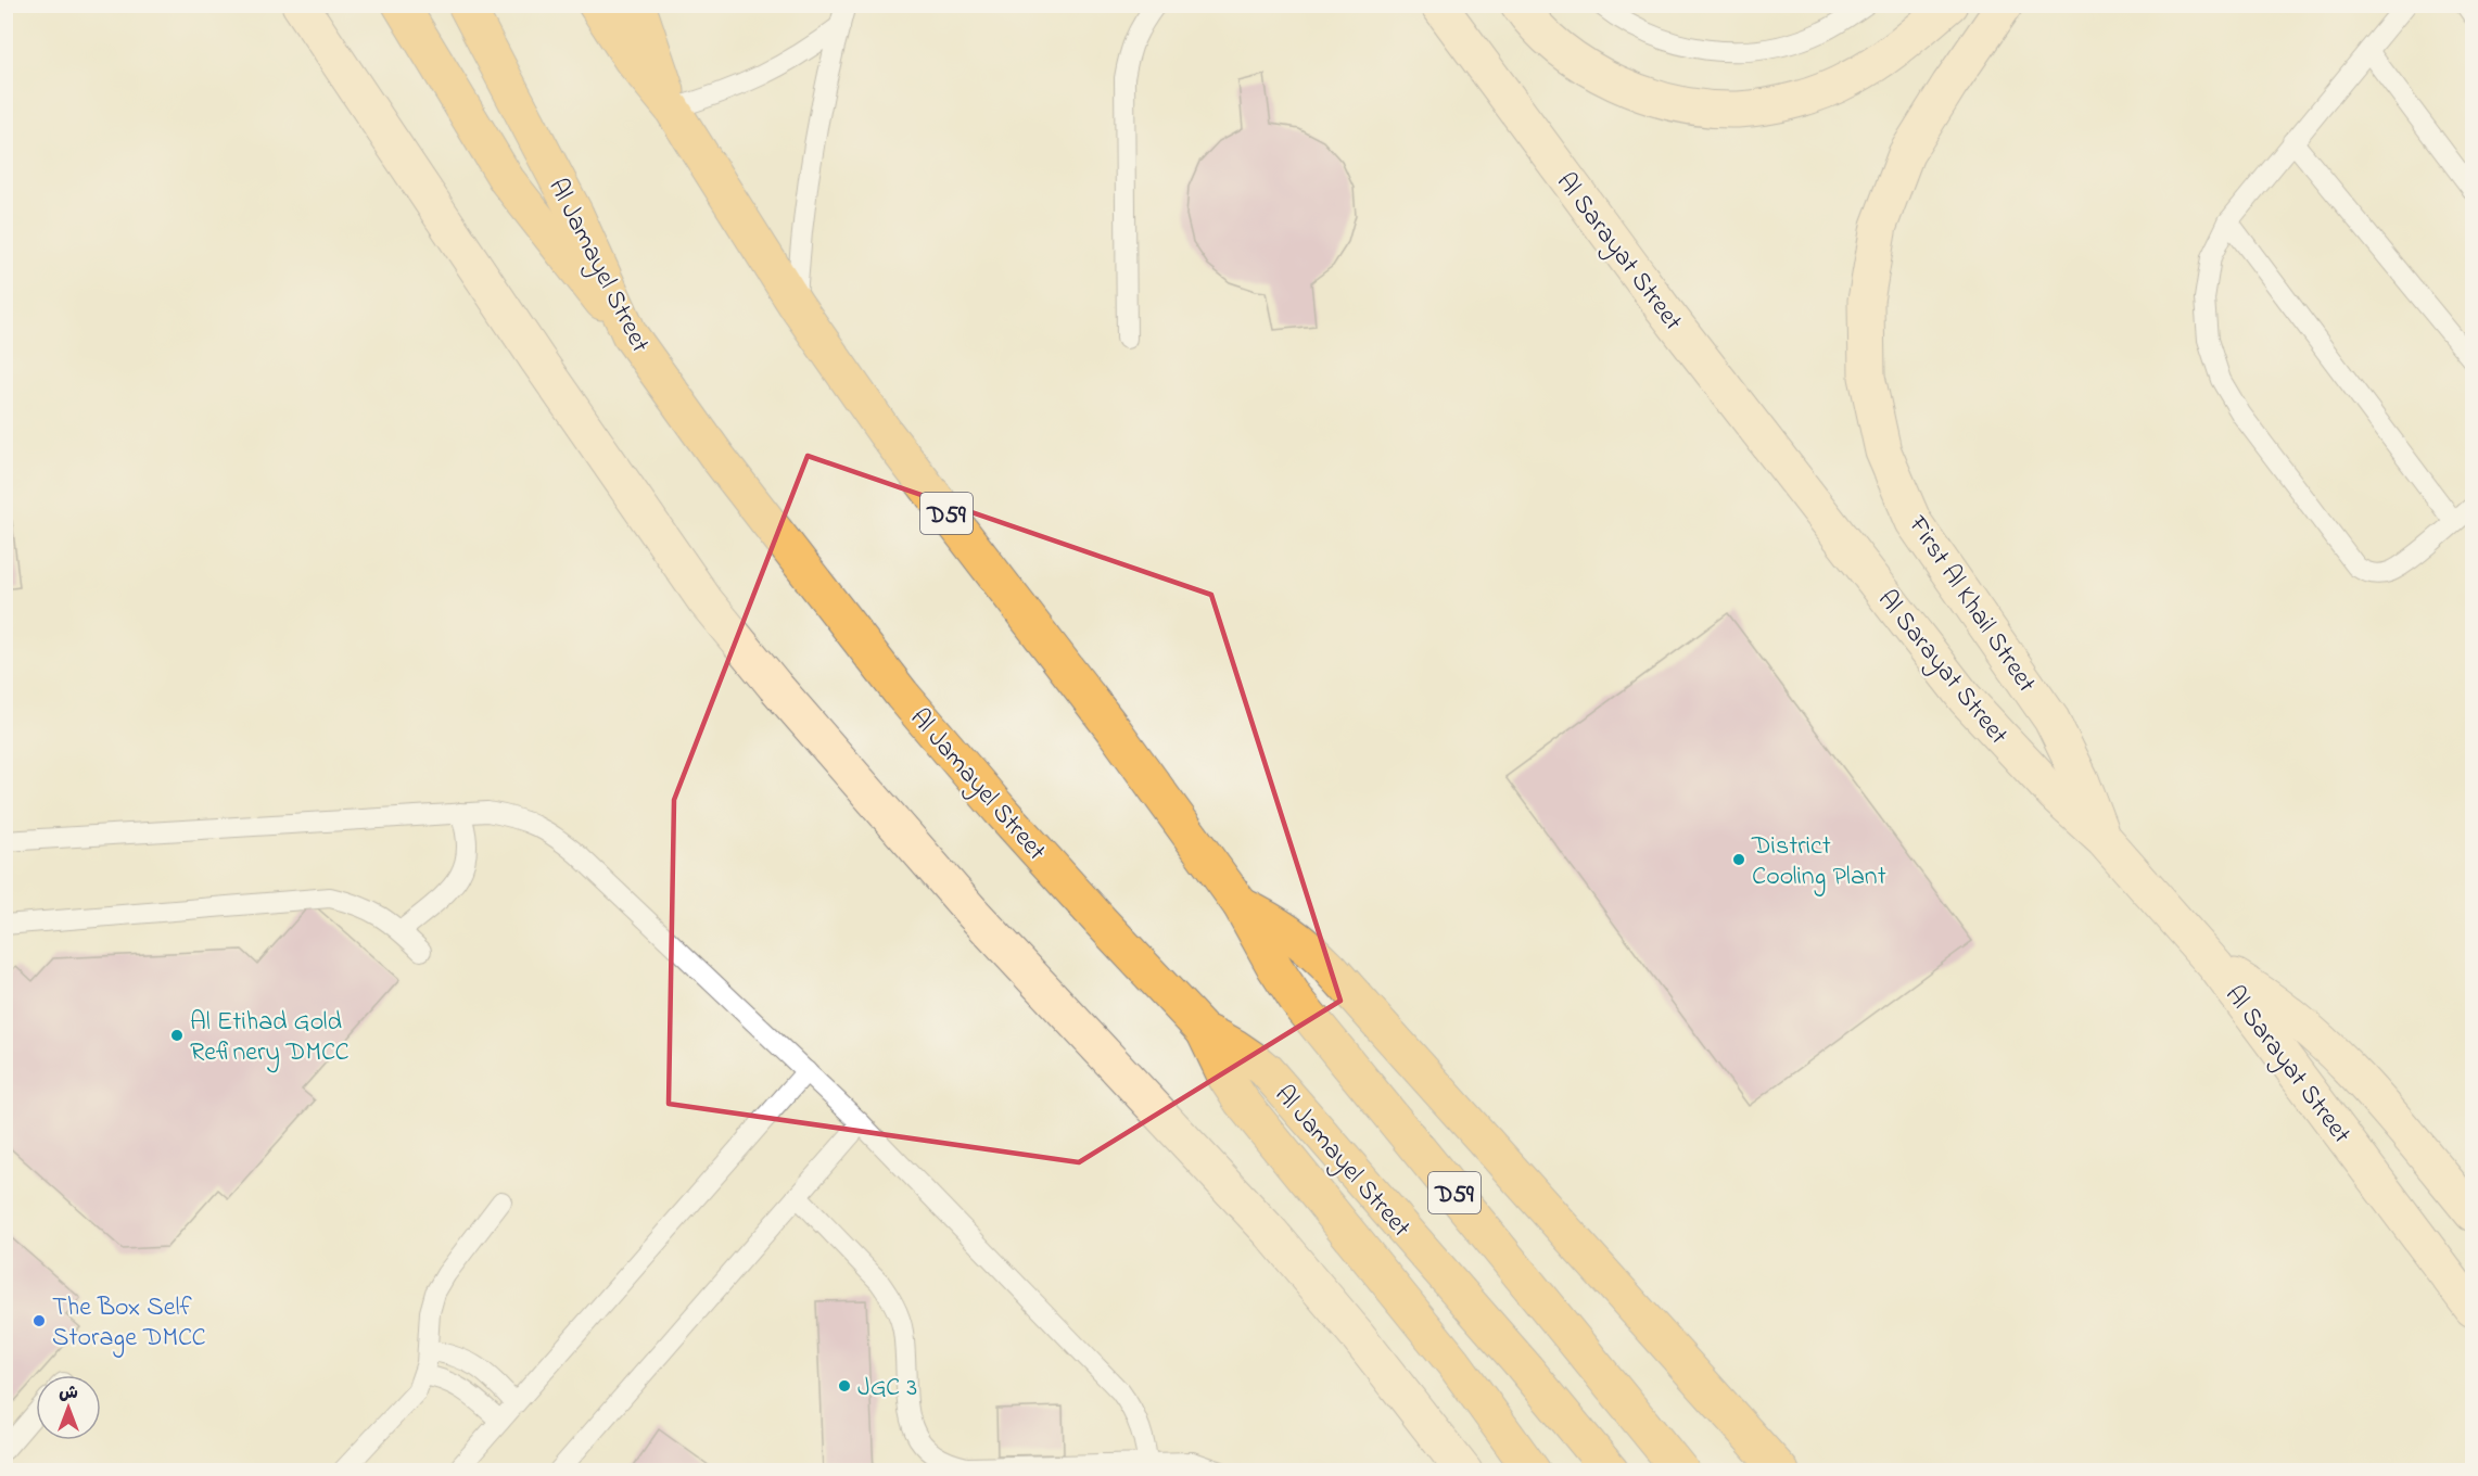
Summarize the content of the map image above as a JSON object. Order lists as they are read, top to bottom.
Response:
{
  "streets": {
    "main road": [
      "Al Sarayat Street",
      "Al Jamayel Street",
      "D59",
      "First Al Khail Street"
    ]
  },
  "crossings": [
    ["Al Sarayat Street", "First Al Khail Street"]
  ],
  "places": [
    "District Cooling Plant",
    "Al Etihad Gold Refinery DMCC",
    "The Box Self Storage DMCC",
    "JGC 3"
  ],
  "north": "top"
}
